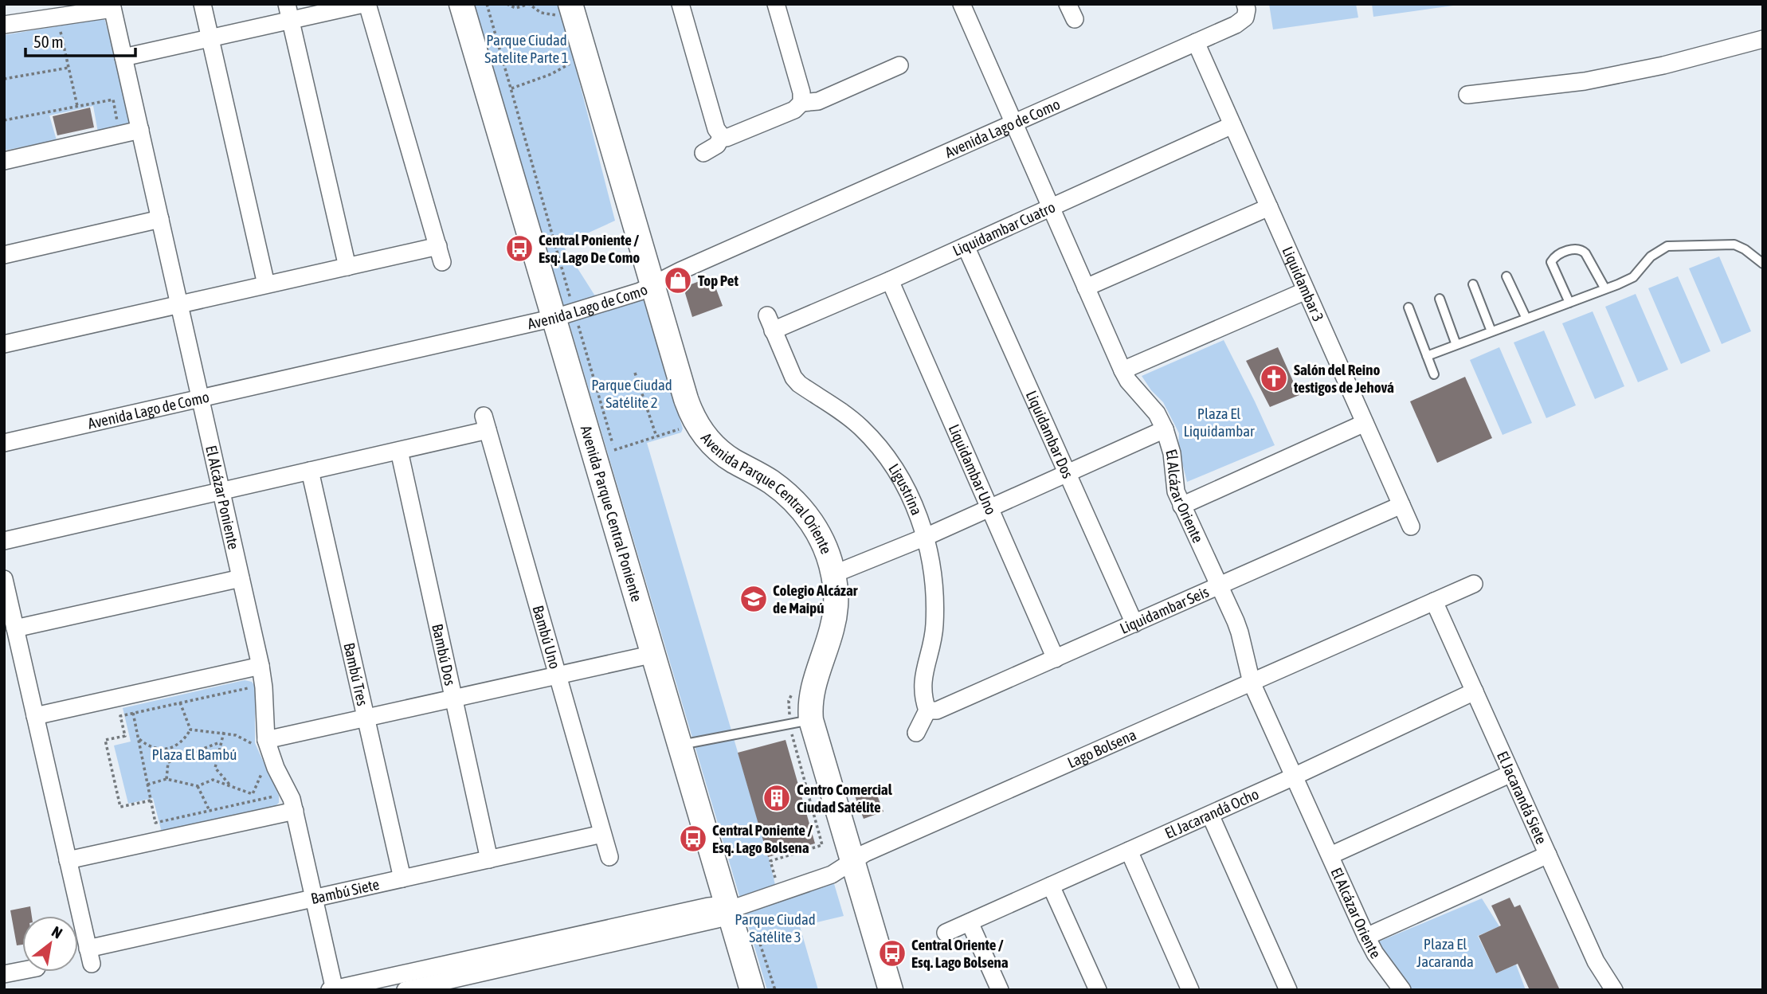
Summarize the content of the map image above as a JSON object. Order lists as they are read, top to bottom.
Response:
{
  "streets": {
    "street": [
      "Avenida Lago de Como",
      "Liquidambar Cuatro",
      "Liquidambar 3",
      "Liquidambar Dos",
      "Liquidambar Uno",
      "Ligustrina",
      "Avenida Parque Central Oriente",
      "El Alcázar Oriente",
      "El Alcázar Poniente",
      "Avenida Parque Central Poniente",
      "Liquidambar Seis",
      "Bambú Uno",
      "Bambú Dos",
      "Bambú Tres",
      "Lago Bolsena",
      "El Jacarandá Siete",
      "El Jacarandá Ocho",
      "Bambú Siete"
    ]
  },
  "crossings": [
    ["Avenida Lago de Como", "Liquidambar 3"],
    ["Avenida Lago de Como", "Avenida Parque Central Oriente"],
    ["Avenida Lago de Como", "El Alcázar Oriente"],
    ["Avenida Lago de Como", "El Alcázar Poniente"],
    ["Avenida Lago de Como", "Avenida Parque Central Poniente"],
    ["Liquidambar Cuatro", "Liquidambar 3"],
    ["Liquidambar Cuatro", "Liquidambar Dos"],
    ["Liquidambar Cuatro", "Liquidambar Uno"],
    ["Liquidambar Cuatro", "Ligustrina"],
    ["Liquidambar Cuatro", "El Alcázar Oriente"],
    ["Liquidambar 3", "Liquidambar Seis"],
    ["Liquidambar Dos", "Liquidambar Seis"],
    ["Liquidambar Uno", "Liquidambar Seis"],
    ["Ligustrina", "Liquidambar Seis"],
    ["Avenida Parque Central Oriente", "Lago Bolsena"],
    ["El Alcázar Oriente", "Liquidambar Seis"],
    ["El Alcázar Oriente", "Lago Bolsena"],
    ["El Alcázar Oriente", "El Jacarandá Ocho"],
    ["El Alcázar Poniente", "Lago Bolsena"],
    ["El Alcázar Poniente", "Bambú Siete"],
    ["Avenida Parque Central Poniente", "Lago Bolsena"],
    ["Bambú Uno", "Bambú Dos"],
    ["Bambú Uno", "Bambú Siete"],
    ["Bambú Dos", "Bambú Siete"],
    ["Bambú Tres", "Bambú Siete"],
    ["Lago Bolsena", "El Jacarandá Siete"],
    ["El Jacarandá Siete", "El Jacarandá Ocho"]
  ],
  "parks": [
    "Parque Ciudad Satelite Parte 1",
    "Parque Ciudad Satélite 2",
    "Plaza El Liquidambar",
    "Plaza El Bambú",
    "Parque Ciudad Satélite 3",
    "Plaza El Jacaranda"
  ],
  "places": {
    "bus stop": ["Central Poniente / Esq. Lago De Como", "Central Poniente / Esq. Lago Bolsena", "Central Oriente / Esq. Lago Bolsena"],
    "shop": ["Top Pet"],
    "church": ["Salón del Reino testigos de Jehová"],
    "school or university": ["Colegio Alcázar de Maipú"],
    "building": ["Centro Comercial Ciudad Satélite"]
  },
  "scale_bar": "50 m",
  "north": "top right"
}
